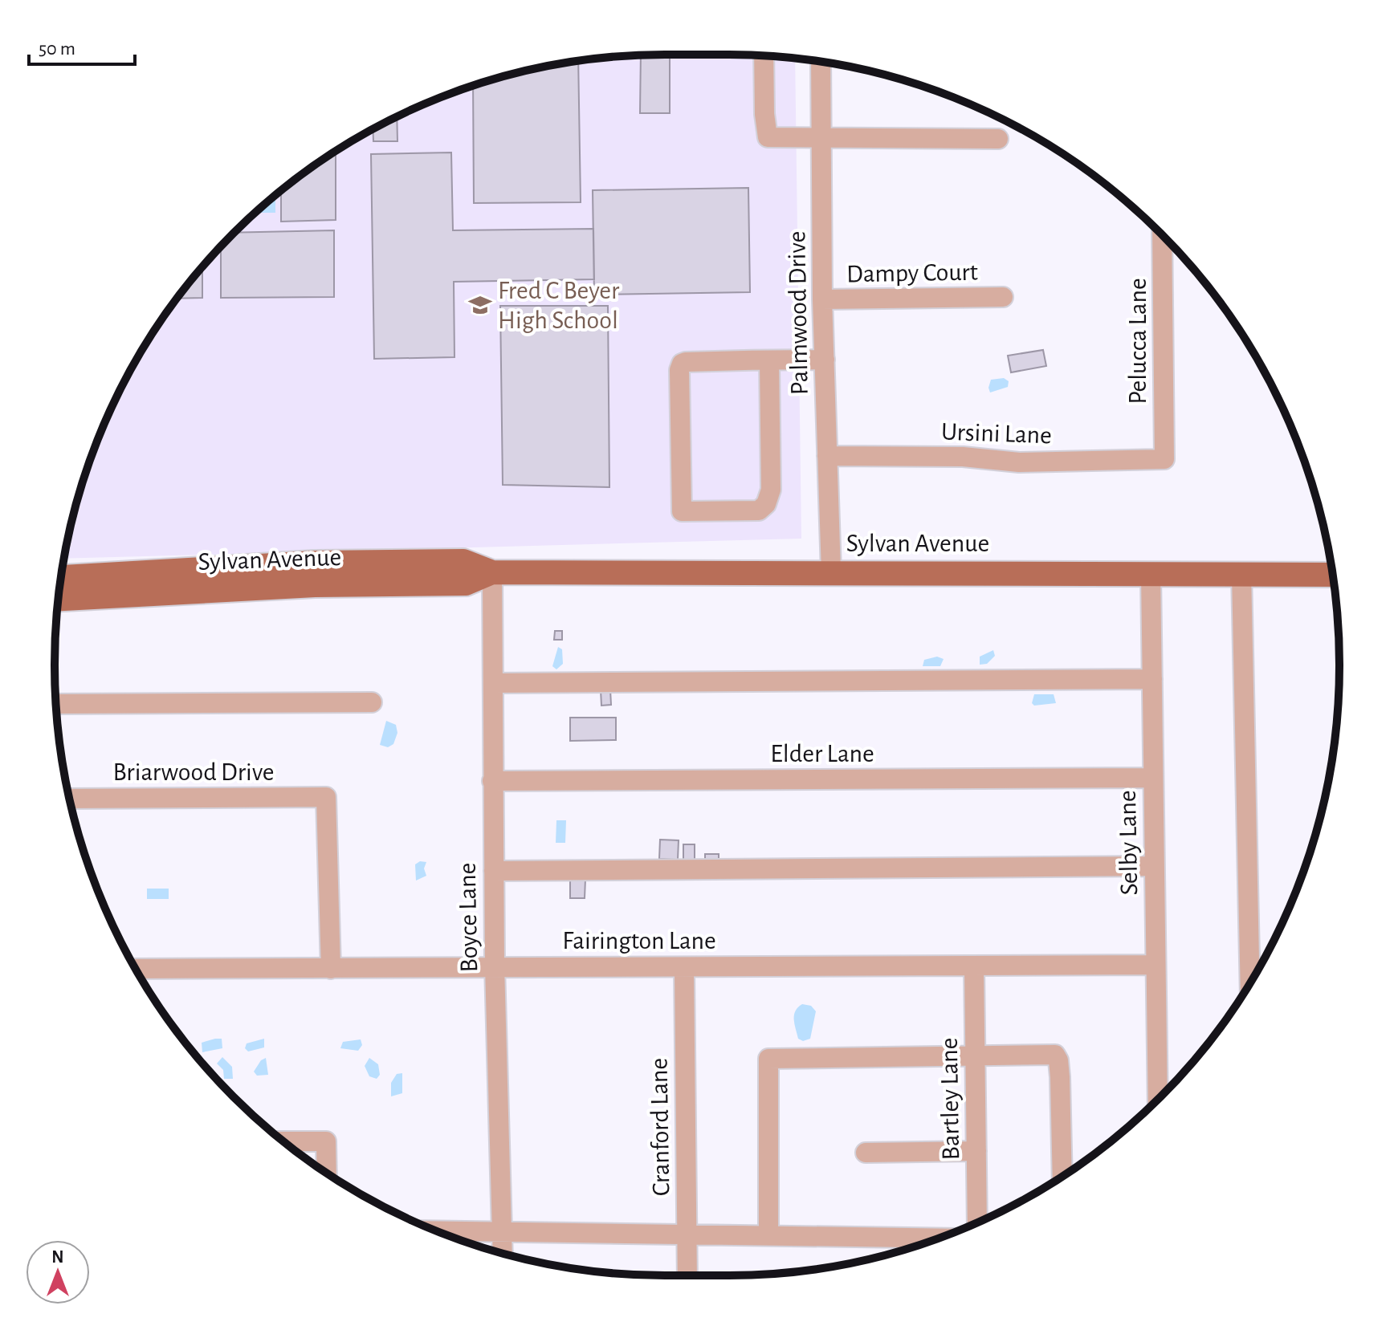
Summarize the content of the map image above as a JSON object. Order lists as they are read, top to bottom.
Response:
{
  "streets": {
    "main road": ["Sylvan Avenue"],
    "street": [
      "Dampy Court",
      "Palmwood Drive",
      "Pelucca Lane",
      "Ursini Lane",
      "Elder Lane",
      "Briarwood Drive",
      "Selby Lane",
      "Boyce Lane",
      "Fairington Lane",
      "Bartley Lane",
      "Cranford Lane"
    ]
  },
  "crossings": [
    ["Dampy Court", "Palmwood Drive"],
    ["Palmwood Drive", "Ursini Lane"],
    ["Palmwood Drive", "Sylvan Avenue"],
    ["Pelucca Lane", "Ursini Lane"],
    ["Sylvan Avenue", "Selby Lane"],
    ["Sylvan Avenue", "Boyce Lane"],
    ["Elder Lane", "Selby Lane"],
    ["Elder Lane", "Boyce Lane"],
    ["Briarwood Drive", "Fairington Lane"],
    ["Selby Lane", "Fairington Lane"],
    ["Boyce Lane", "Fairington Lane"],
    ["Fairington Lane", "Bartley Lane"],
    ["Fairington Lane", "Cranford Lane"]
  ],
  "places": {
    "school or university": ["Fred C Beyer High School"]
  },
  "scale_bar": "50 m",
  "north": "top"
}
